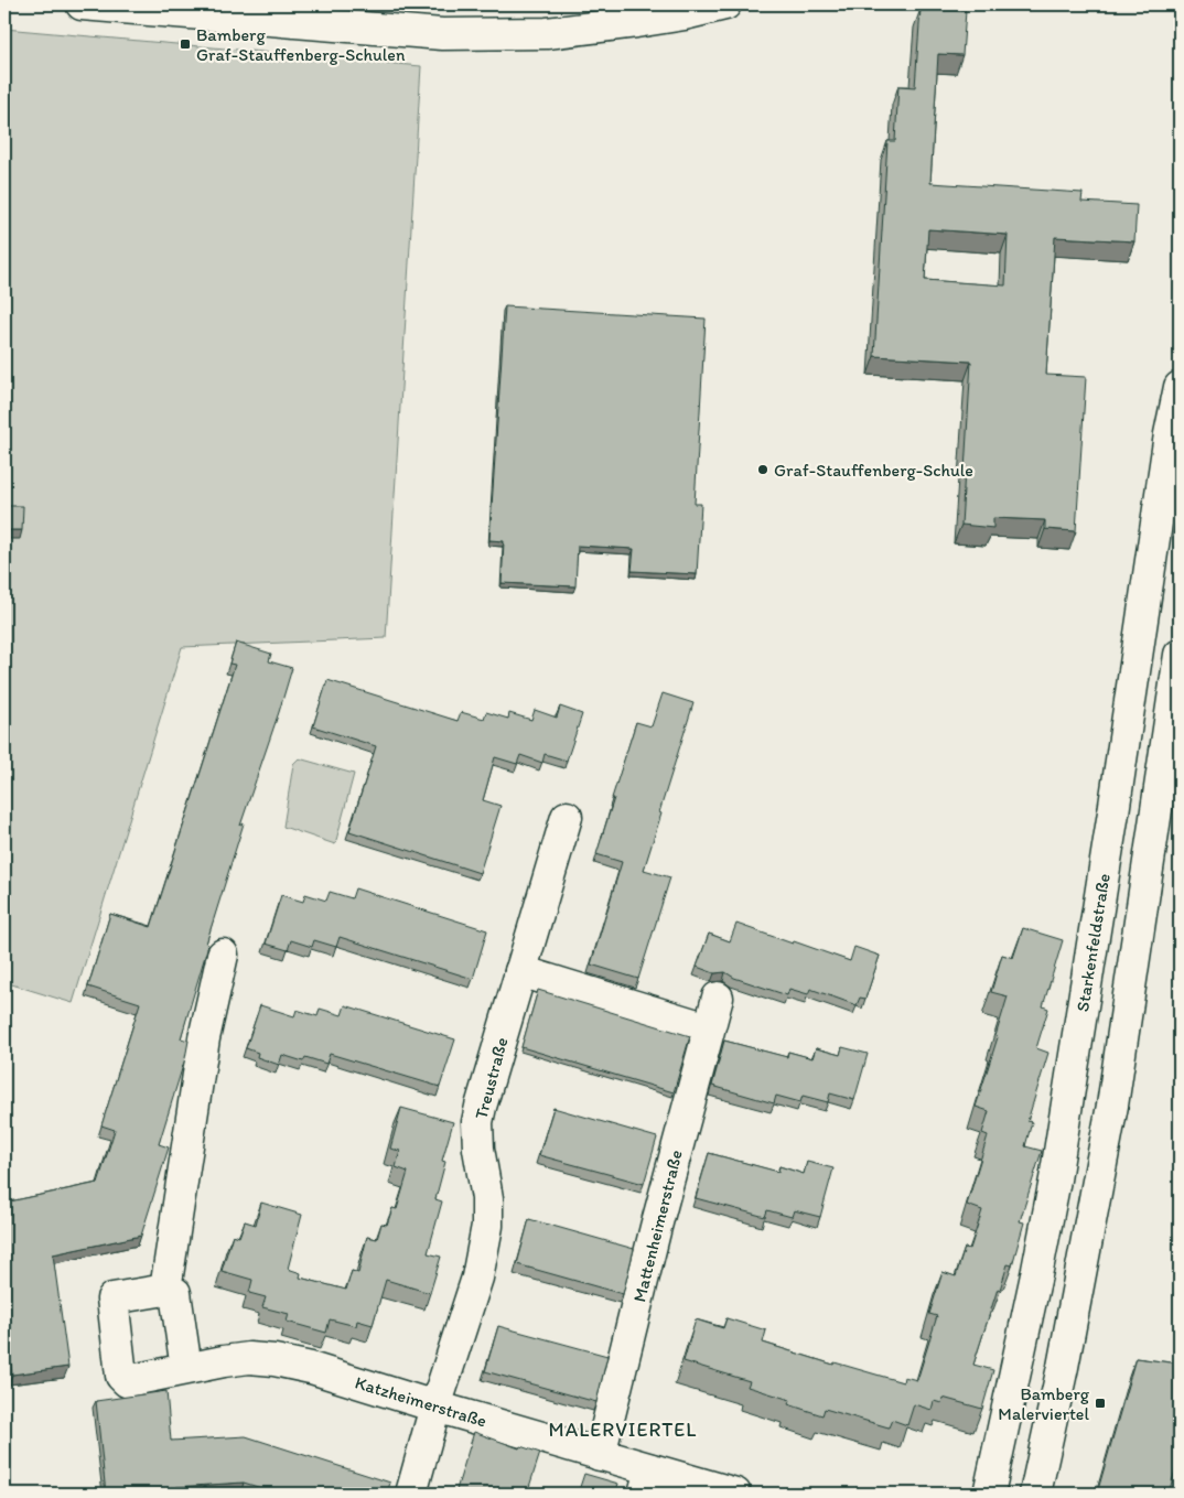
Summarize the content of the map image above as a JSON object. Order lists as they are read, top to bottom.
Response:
{
  "streets": {
    "street": [
      "Starkenfeldstraße",
      "Treustraße",
      "Mattenheimerstraße",
      "Katzheimerstraße"
    ]
  },
  "crossings": [
    ["Treustraße", "Katzheimerstraße"],
    ["Mattenheimerstraße", "Katzheimerstraße"]
  ],
  "districts": ["MALERVIERTEL"],
  "places": {
    "transit": ["Bamberg Graf-Stauffenberg-Schulen", "Bamberg Malerviertel"],
    "other": ["Graf-Stauffenberg-Schule"]
  }
}
